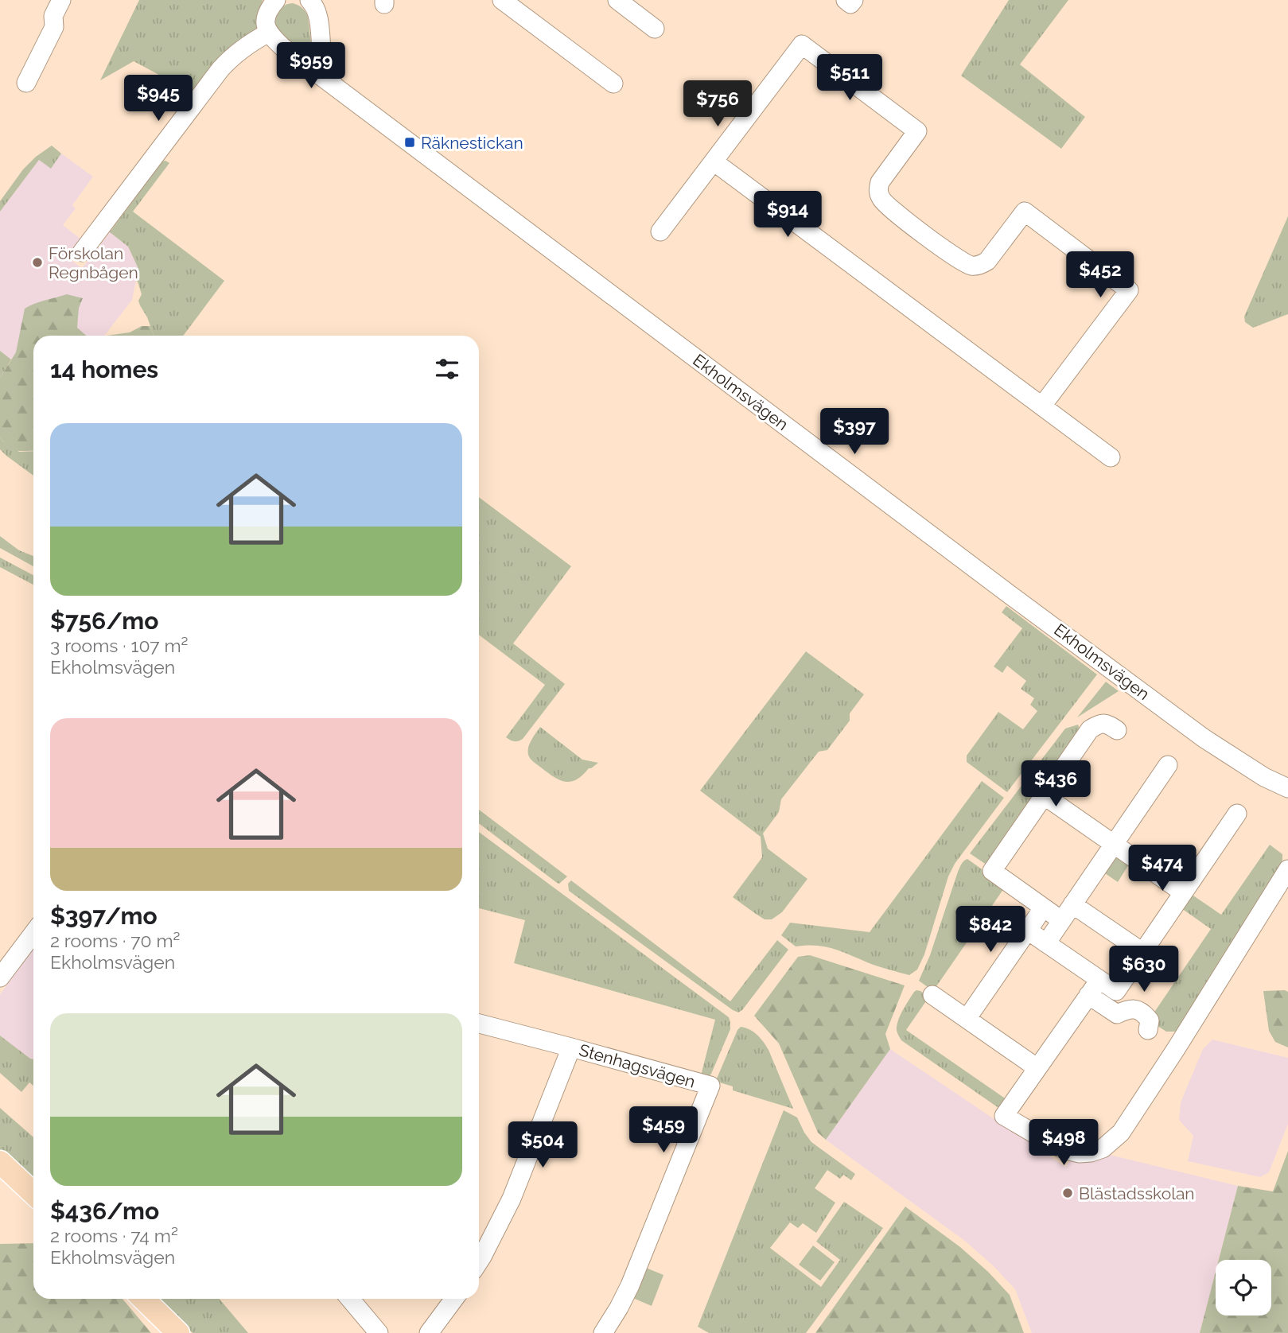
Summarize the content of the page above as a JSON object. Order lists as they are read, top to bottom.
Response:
{
  "streets": {
    "street": ["Ekholmsvägen", "Stenhagsvägen"]
  },
  "places": {
    "transit": ["Räknestickan"],
    "other": ["Förskolan Regnbågen", "Blästadsskolan"]
  },
  "page": {
    "price": [
      "$959",
      "$511",
      "$945",
      "$756",
      "$914",
      "$452",
      "$397",
      "$436",
      "$474",
      "$842",
      "$630",
      "$459",
      "$498",
      "$504"
    ],
    "heading": "14 homes",
    "list": [
      {
        "name": "$756/mo",
        "note": "3 rooms · 107 m² · Ekholmsvägen"
      },
      {
        "name": "$397/mo",
        "note": "2 rooms · 70 m² · Ekholmsvägen"
      },
      {
        "name": "$436/mo",
        "note": "2 rooms · 74 m² · Ekholmsvägen"
      }
    ]
  }
}
